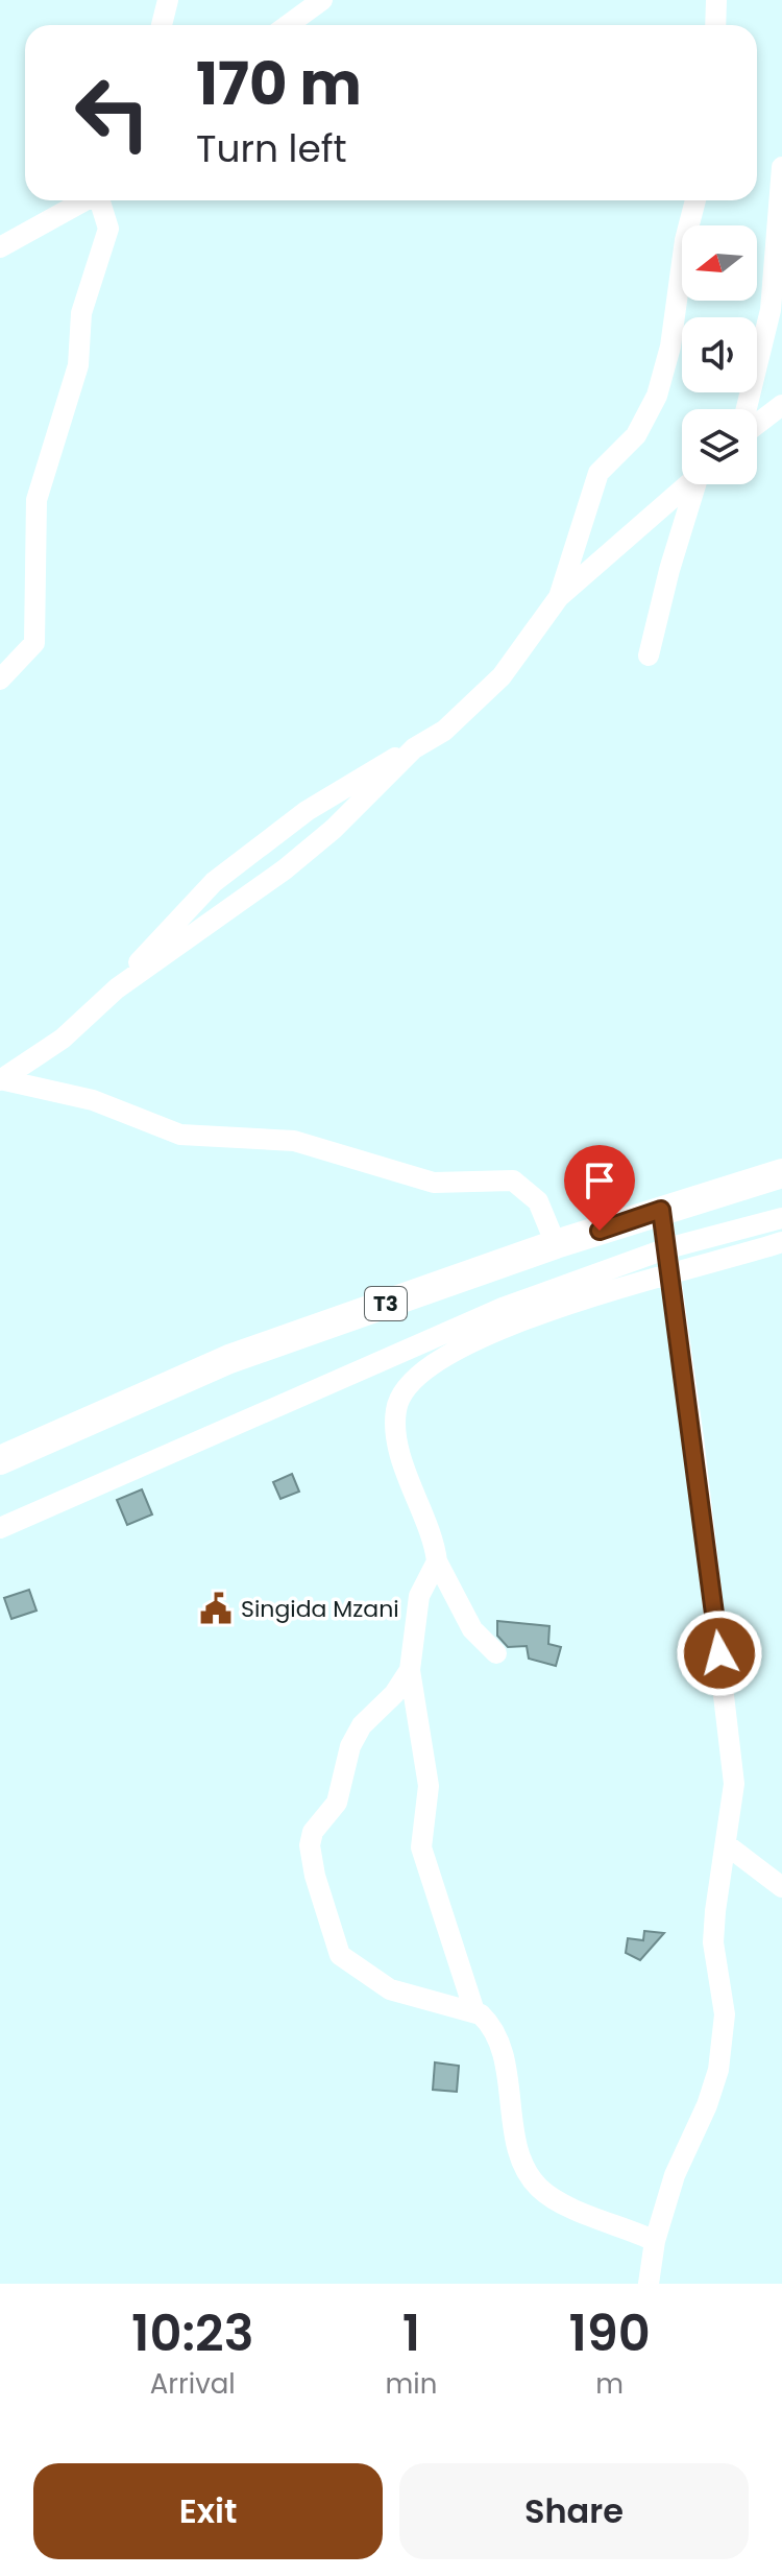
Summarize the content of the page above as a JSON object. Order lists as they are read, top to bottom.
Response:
{
  "streets": {
    "highway": ["T3"]
  },
  "places": {
    "public building": ["Singida Mzani"]
  },
  "north": "left",
  "page": {
    "turn": ["170 m", "Turn left"],
    "eta": [
      "10:23",
      "Arrival",
      "1",
      "min",
      "190",
      "m"
    ],
    "buttons": ["Exit", "Share"]
  }
}
